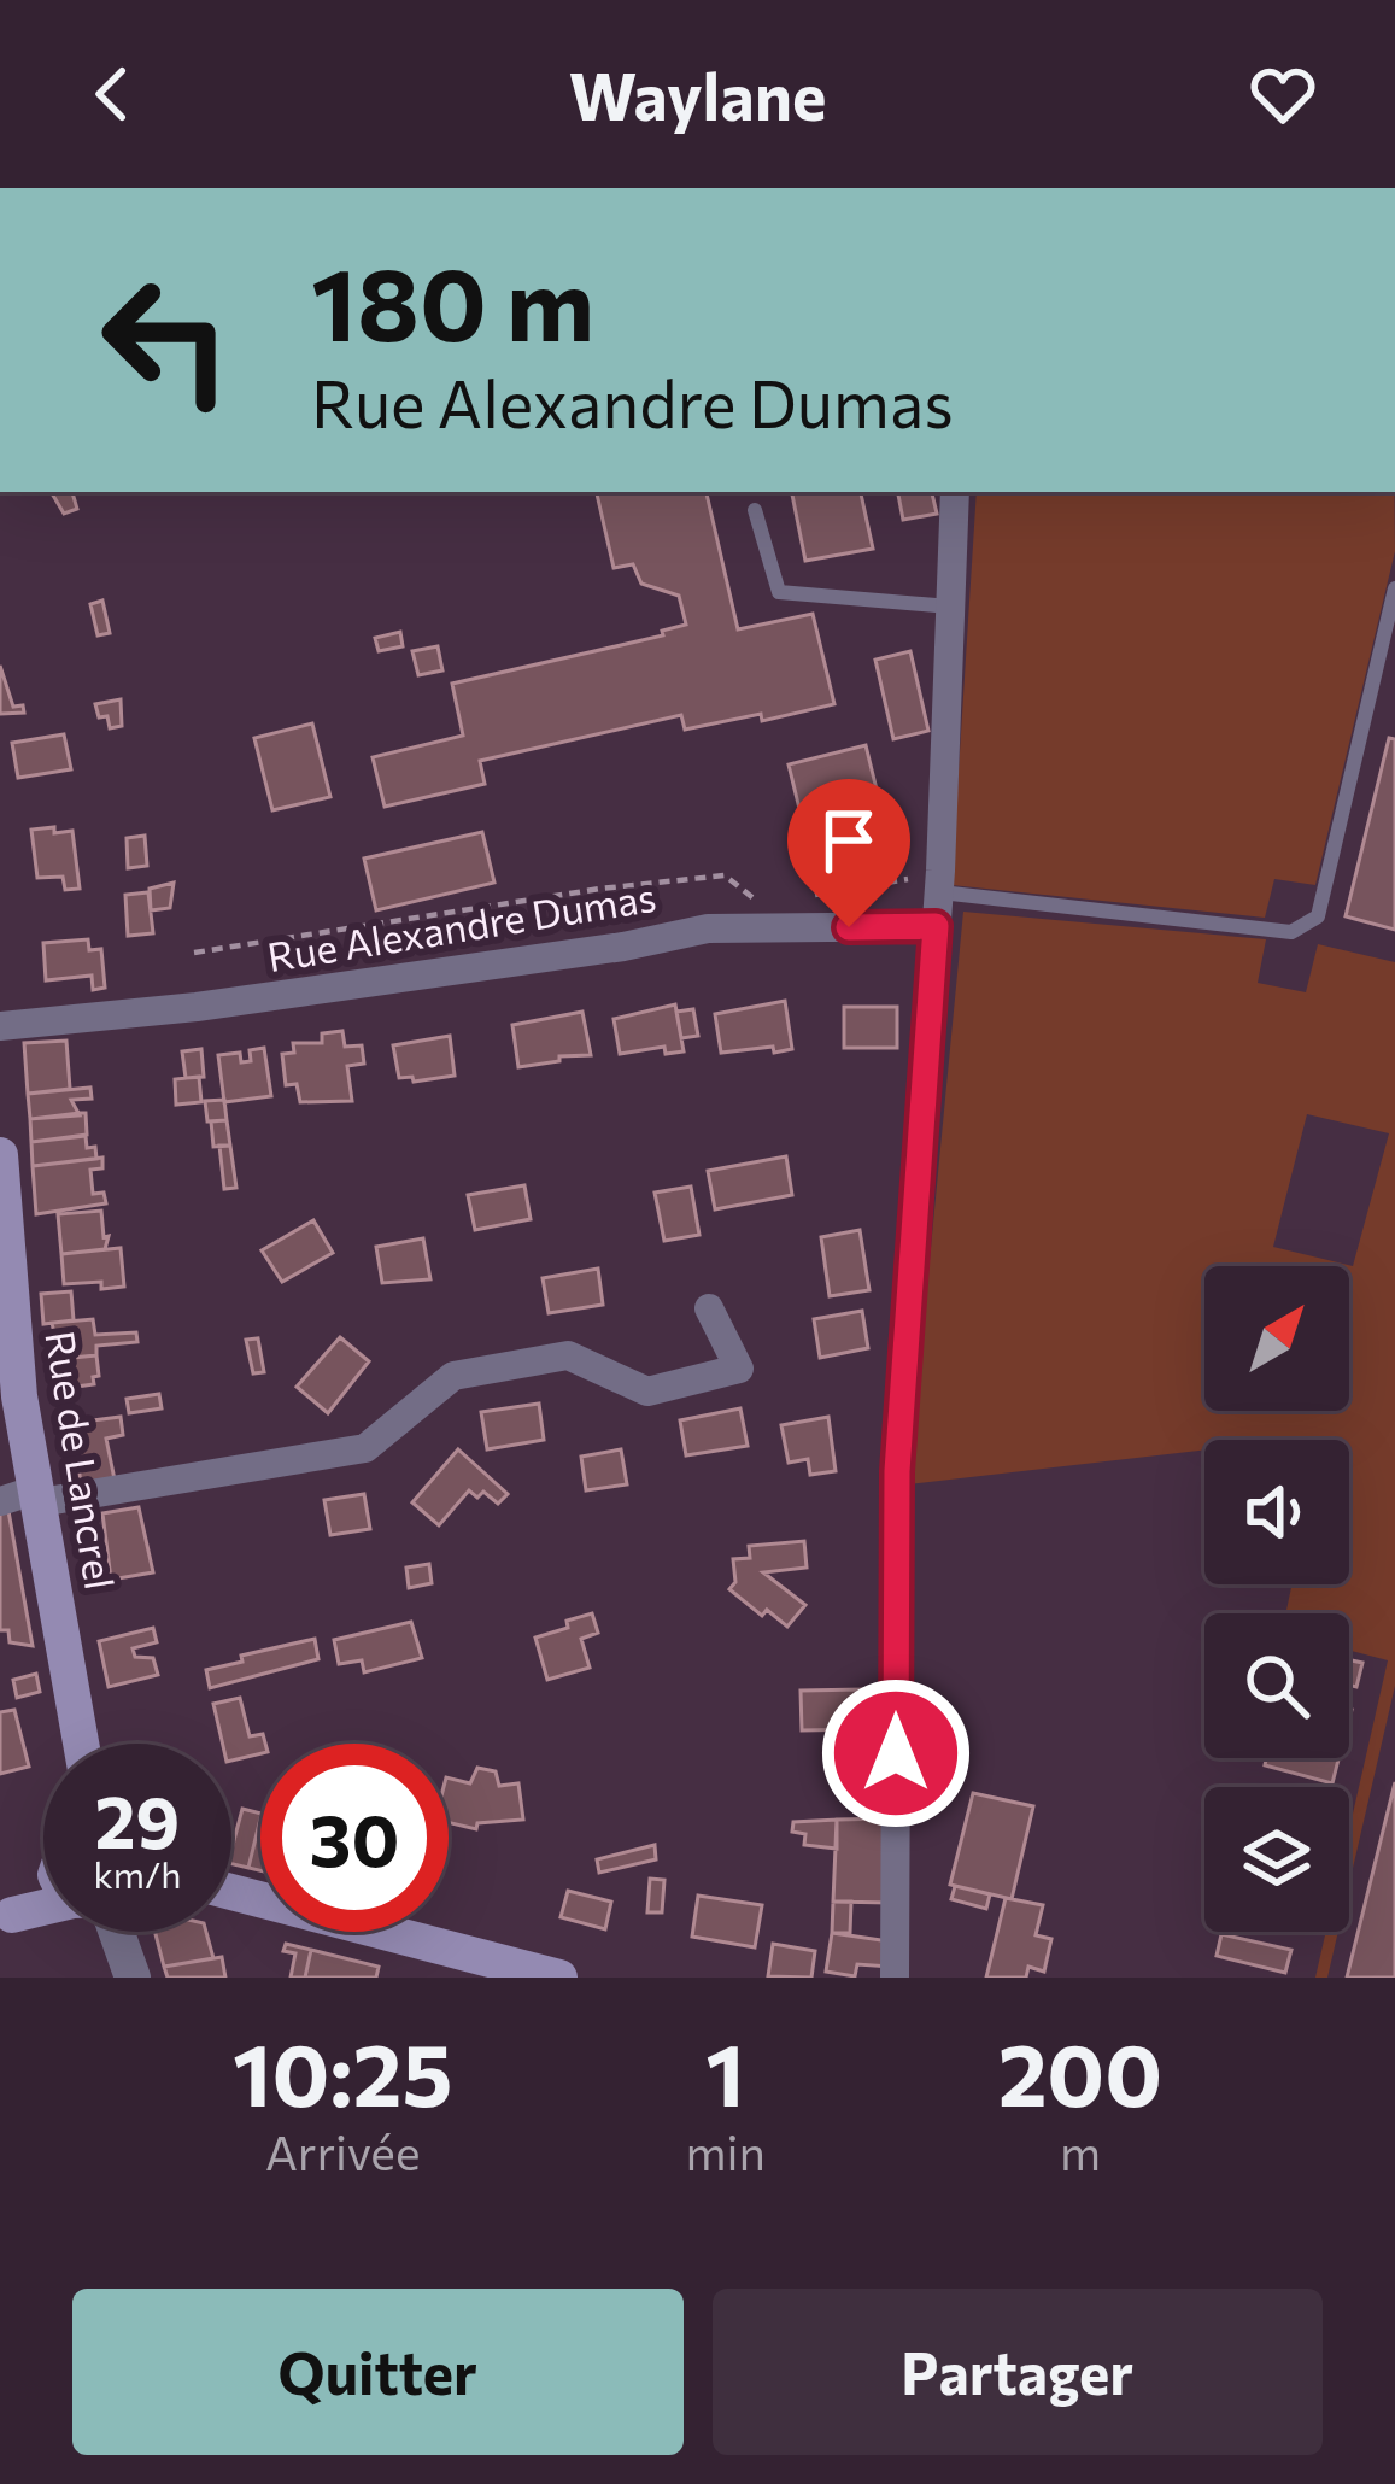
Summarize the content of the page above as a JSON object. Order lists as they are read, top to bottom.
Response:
{
  "streets": {
    "main road": ["Rue de Lancrel"],
    "street": ["Rue Alexandre Dumas"]
  },
  "north": "top right",
  "page": {
    "header": "Waylane",
    "turn": ["180 m", "Rue Alexandre Dumas"],
    "speed": "29 km/h",
    "limit": "30",
    "eta": [
      "10:25",
      "Arrivée",
      "1",
      "min",
      "200",
      "m"
    ],
    "buttons": ["Quitter", "Partager"]
  }
}
